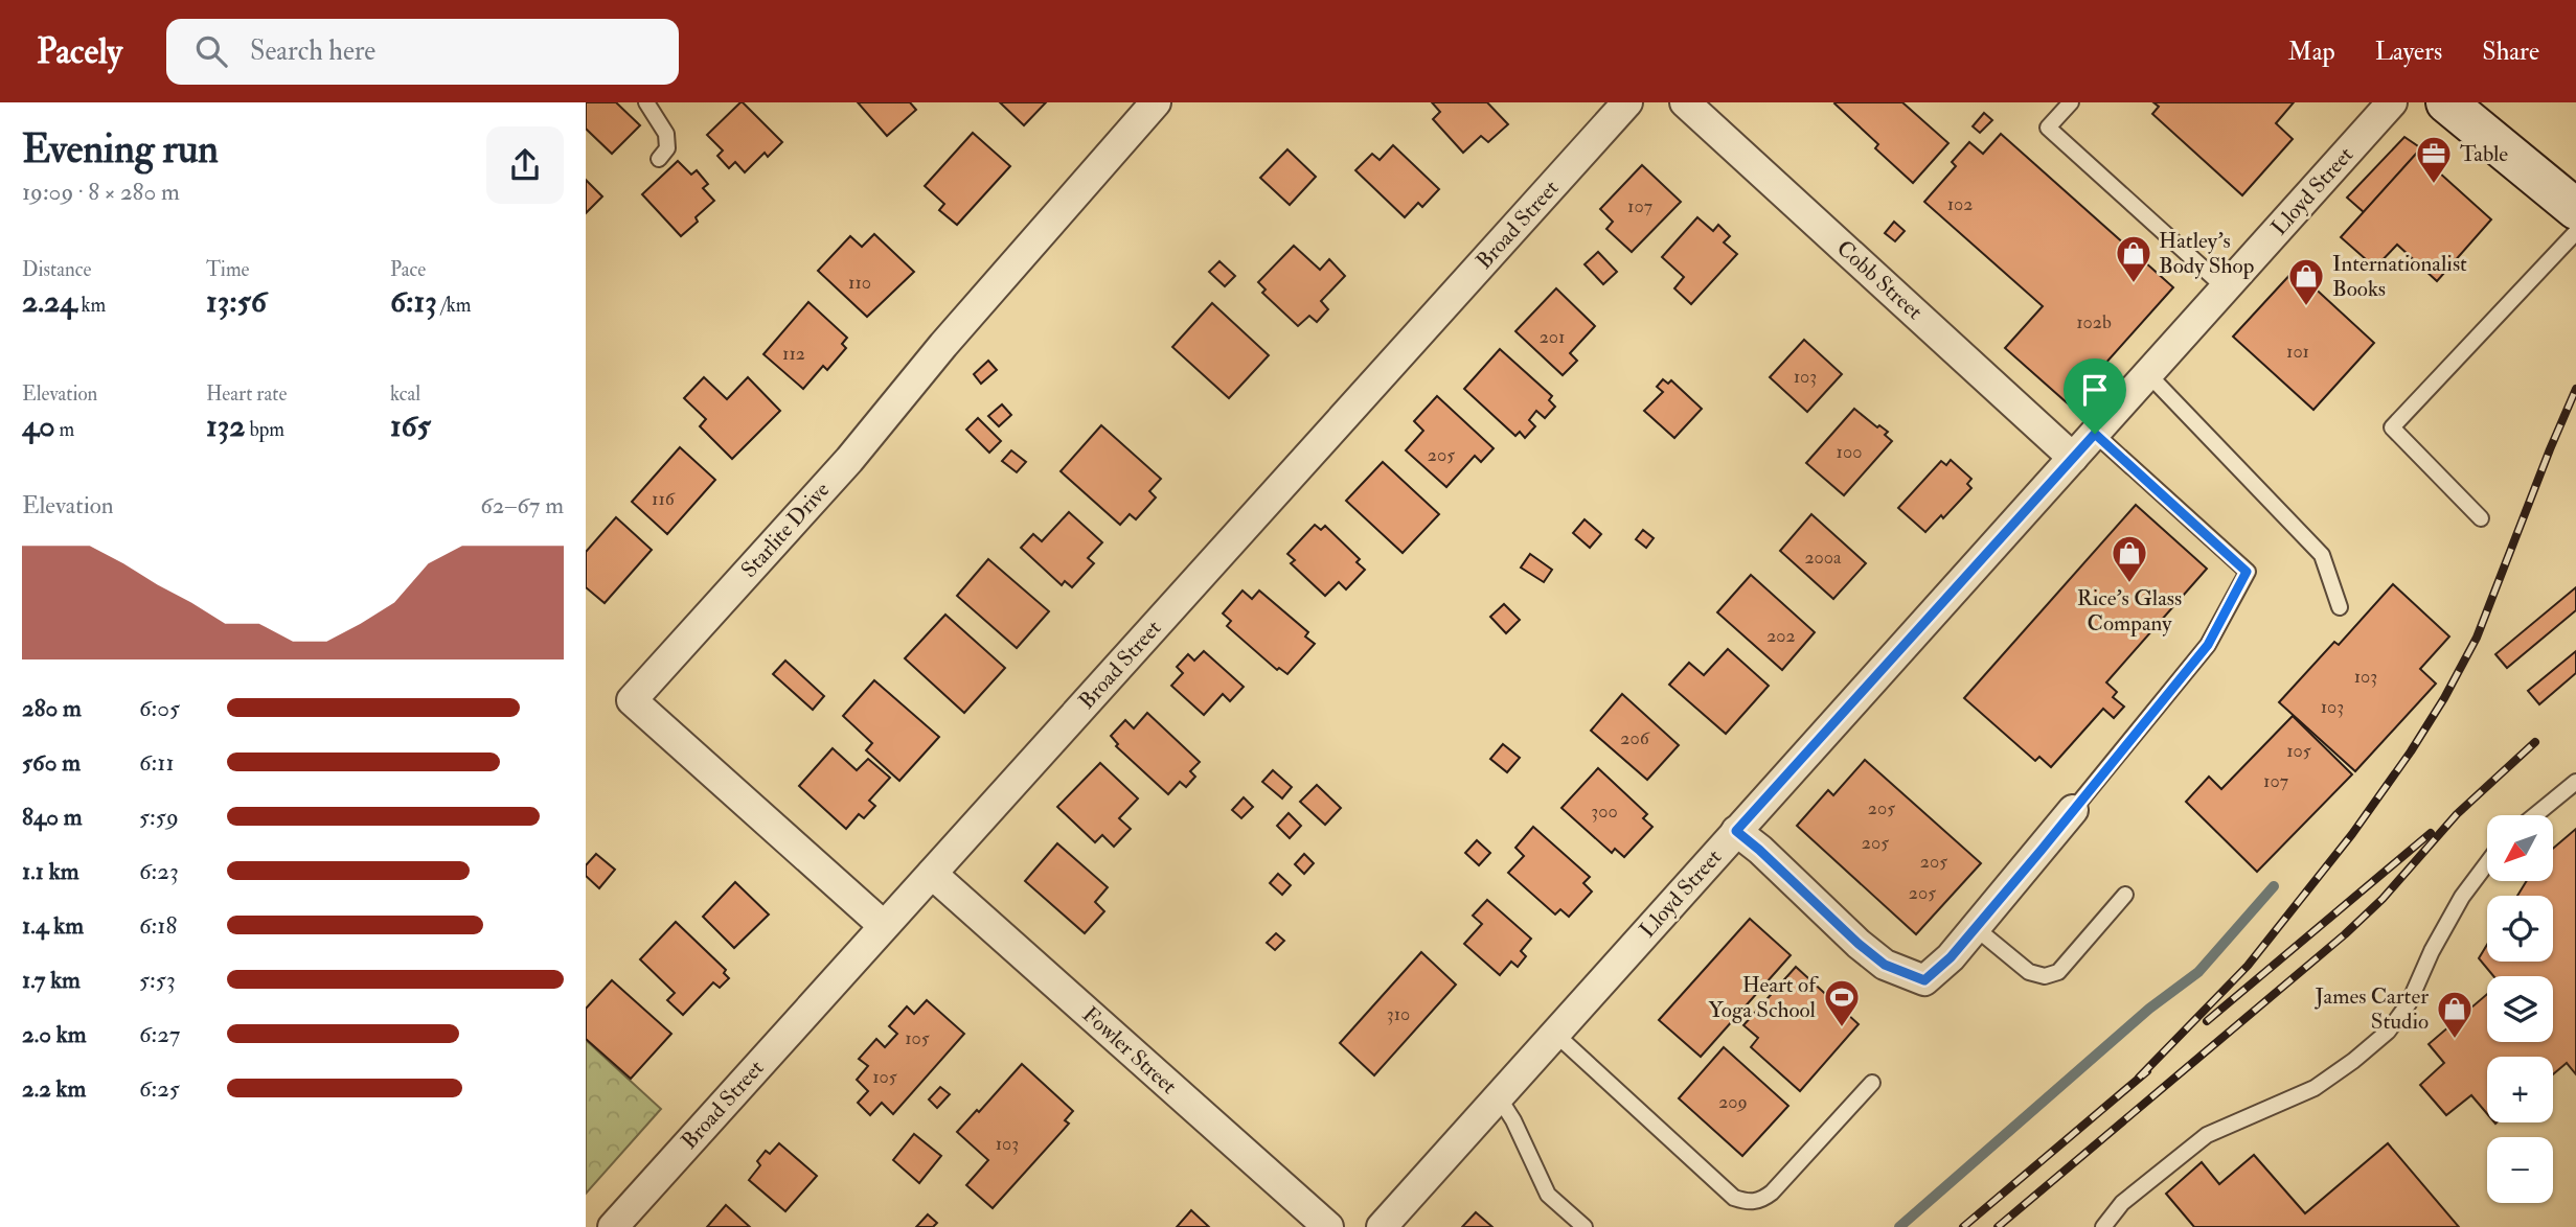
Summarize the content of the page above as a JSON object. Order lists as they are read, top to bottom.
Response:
{
  "streets": {
    "street": [
      "Lloyd Street",
      "Broad Street",
      "Cobb Street",
      "Starlite Drive",
      "Fowler Street"
    ]
  },
  "crossings": [
    ["Lloyd Street", "Cobb Street"],
    ["Broad Street", "Starlite Drive"],
    ["Broad Street", "Fowler Street"]
  ],
  "places": {
    "office": ["Table"],
    "shop": [
      "Hatley's Body Shop",
      "Internationalist Books",
      "Rice's Glass Company",
      "James Carter Studio"
    ],
    "sports": ["Heart of Yoga School"]
  },
  "house_numbers": [
    "102",
    "107",
    "110",
    "102b",
    "201",
    "101",
    "112",
    "103",
    "100",
    "205",
    "116",
    "200a",
    "202",
    "103",
    "103",
    "206",
    "105",
    "107",
    "205",
    "300",
    "205",
    "205",
    "205",
    "310",
    "105",
    "105",
    "209",
    "103"
  ],
  "north": "bottom left",
  "page": {
    "header": "Pacely",
    "search": "Search here",
    "nav": ["Map", "Layers", "Share"],
    "heading": ["Evening run", "19:09 · 8 × 280 m"],
    "stats": [
      ["Distance", "2.24 km"],
      ["Time", "13:56"],
      ["Pace", "6:13 /km"],
      ["Elevation", "40 m"],
      ["Heart rate", "132 bpm"],
      ["kcal", "165"]
    ],
    "chart": ["Elevation", "62–67 m"],
    "list": [
      {
        "name": "280 m",
        "note": "6:05"
      },
      {
        "name": "560 m",
        "note": "6:11"
      },
      {
        "name": "840 m",
        "note": "5:59"
      },
      {
        "name": "1.1 km",
        "note": "6:23"
      },
      {
        "name": "1.4 km",
        "note": "6:18"
      },
      {
        "name": "1.7 km",
        "note": "5:53"
      },
      {
        "name": "2.0 km",
        "note": "6:27"
      },
      {
        "name": "2.2 km",
        "note": "6:25"
      }
    ],
    "map_buttons": ["+", "−"]
  }
}
